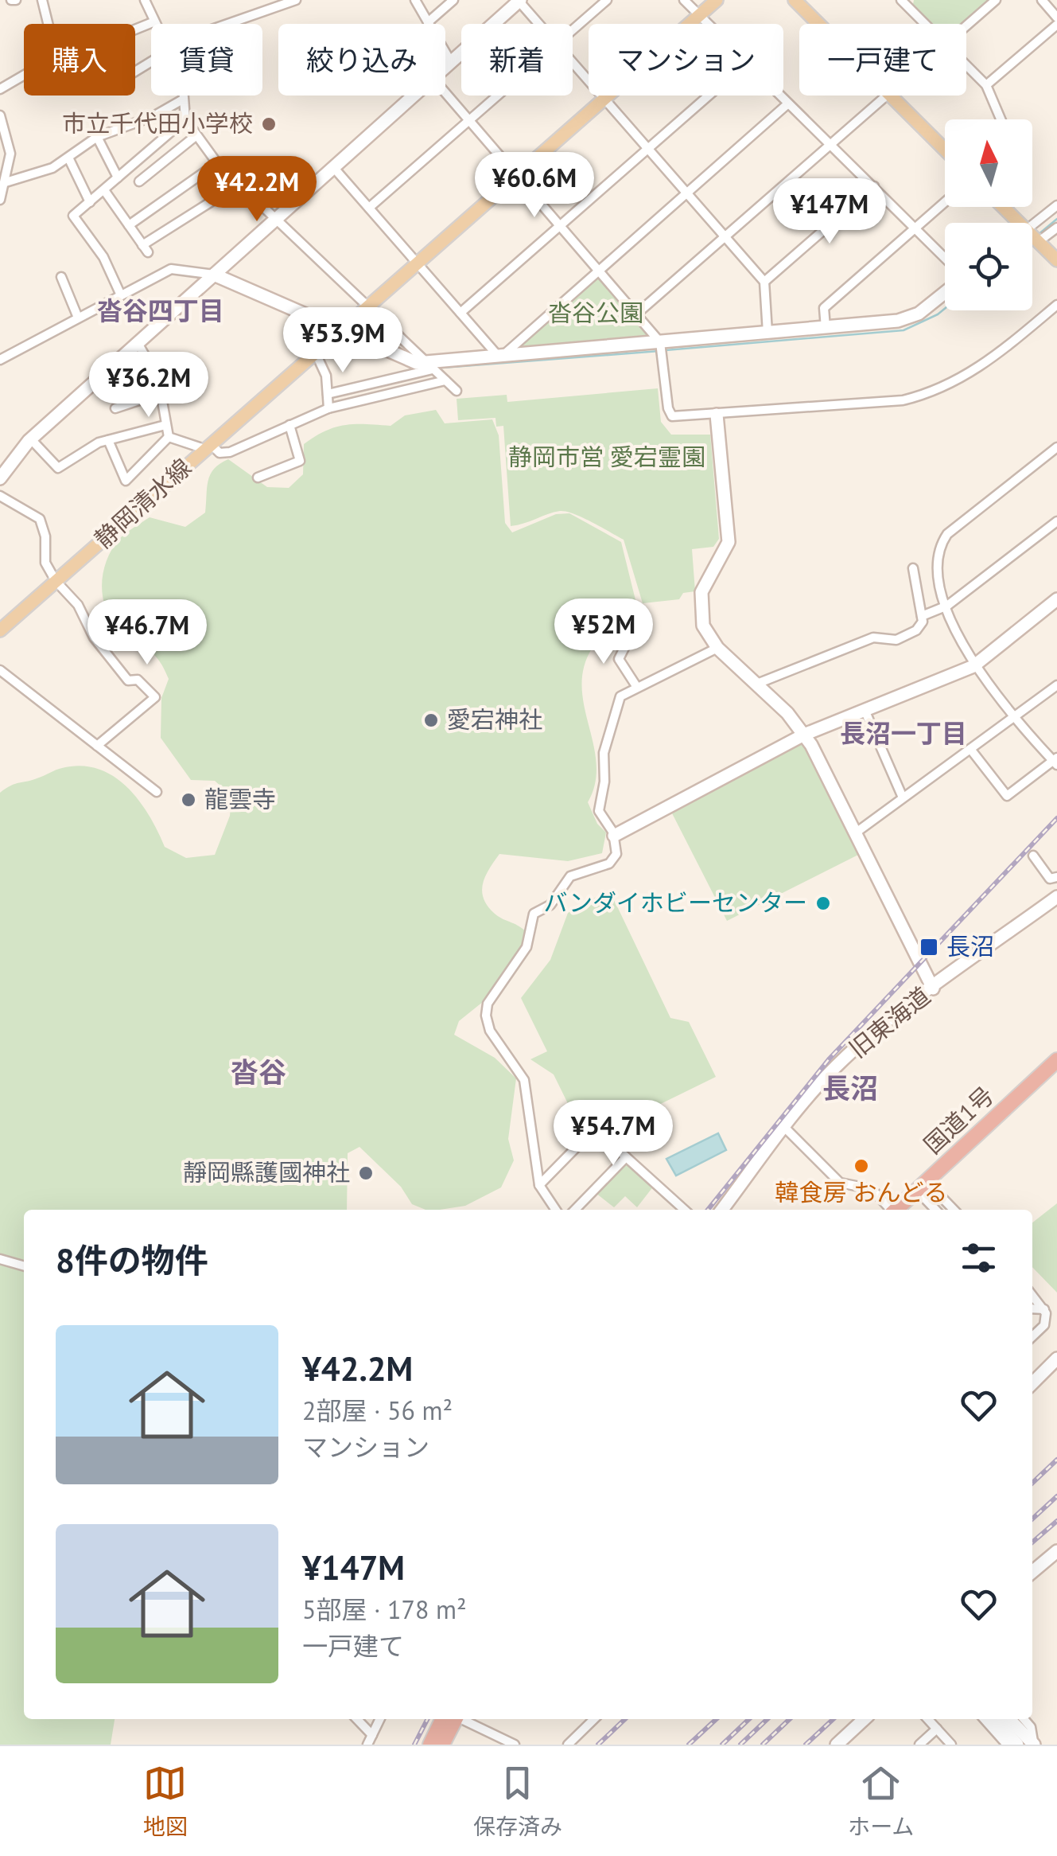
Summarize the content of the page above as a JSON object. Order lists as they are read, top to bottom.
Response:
{
  "streets": {
    "highway": ["国道1号"],
    "main road": ["静岡清水線"],
    "street": ["旧東海道"]
  },
  "districts": [
    "沓谷四丁目",
    "長沼一丁目",
    "沓谷",
    "長沼"
  ],
  "parks": ["沓谷公園", "静岡市営 愛宕霊園"],
  "places": {
    "other": [
      "市立千代田小学校",
      "愛宕神社",
      "龍雲寺",
      "バンダイホビーセンター",
      "韓食房 おんどる",
      "靜岡縣護國神社"
    ],
    "transit": ["長沼"]
  },
  "north": "top",
  "page": {
    "chip": [
      "購入",
      "賃貸",
      "絞り込み",
      "新着",
      "マンション",
      "一戸建て"
    ],
    "price": [
      "¥60.6M",
      "¥42.2M",
      "¥147M",
      "¥53.9M",
      "¥36.2M",
      "¥52M",
      "¥46.7M",
      "¥54.7M"
    ],
    "heading": "8件の物件",
    "list": [
      {
        "name": "¥42.2M",
        "note": "2部屋 · 56 m² · マンション"
      },
      {
        "name": "¥147M",
        "note": "5部屋 · 178 m² · 一戸建て"
      }
    ],
    "tabs": ["地図", "保存済み", "ホーム"]
  }
}
